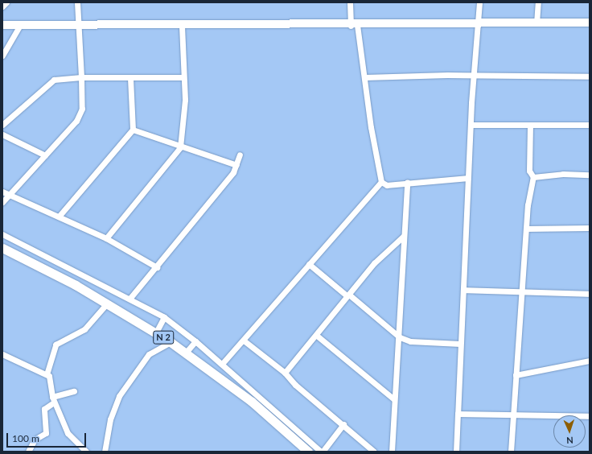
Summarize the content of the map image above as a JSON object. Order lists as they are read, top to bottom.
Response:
{
  "streets": {
    "main road": ["N 2"]
  },
  "scale_bar": "100 m",
  "north": "bottom"
}
